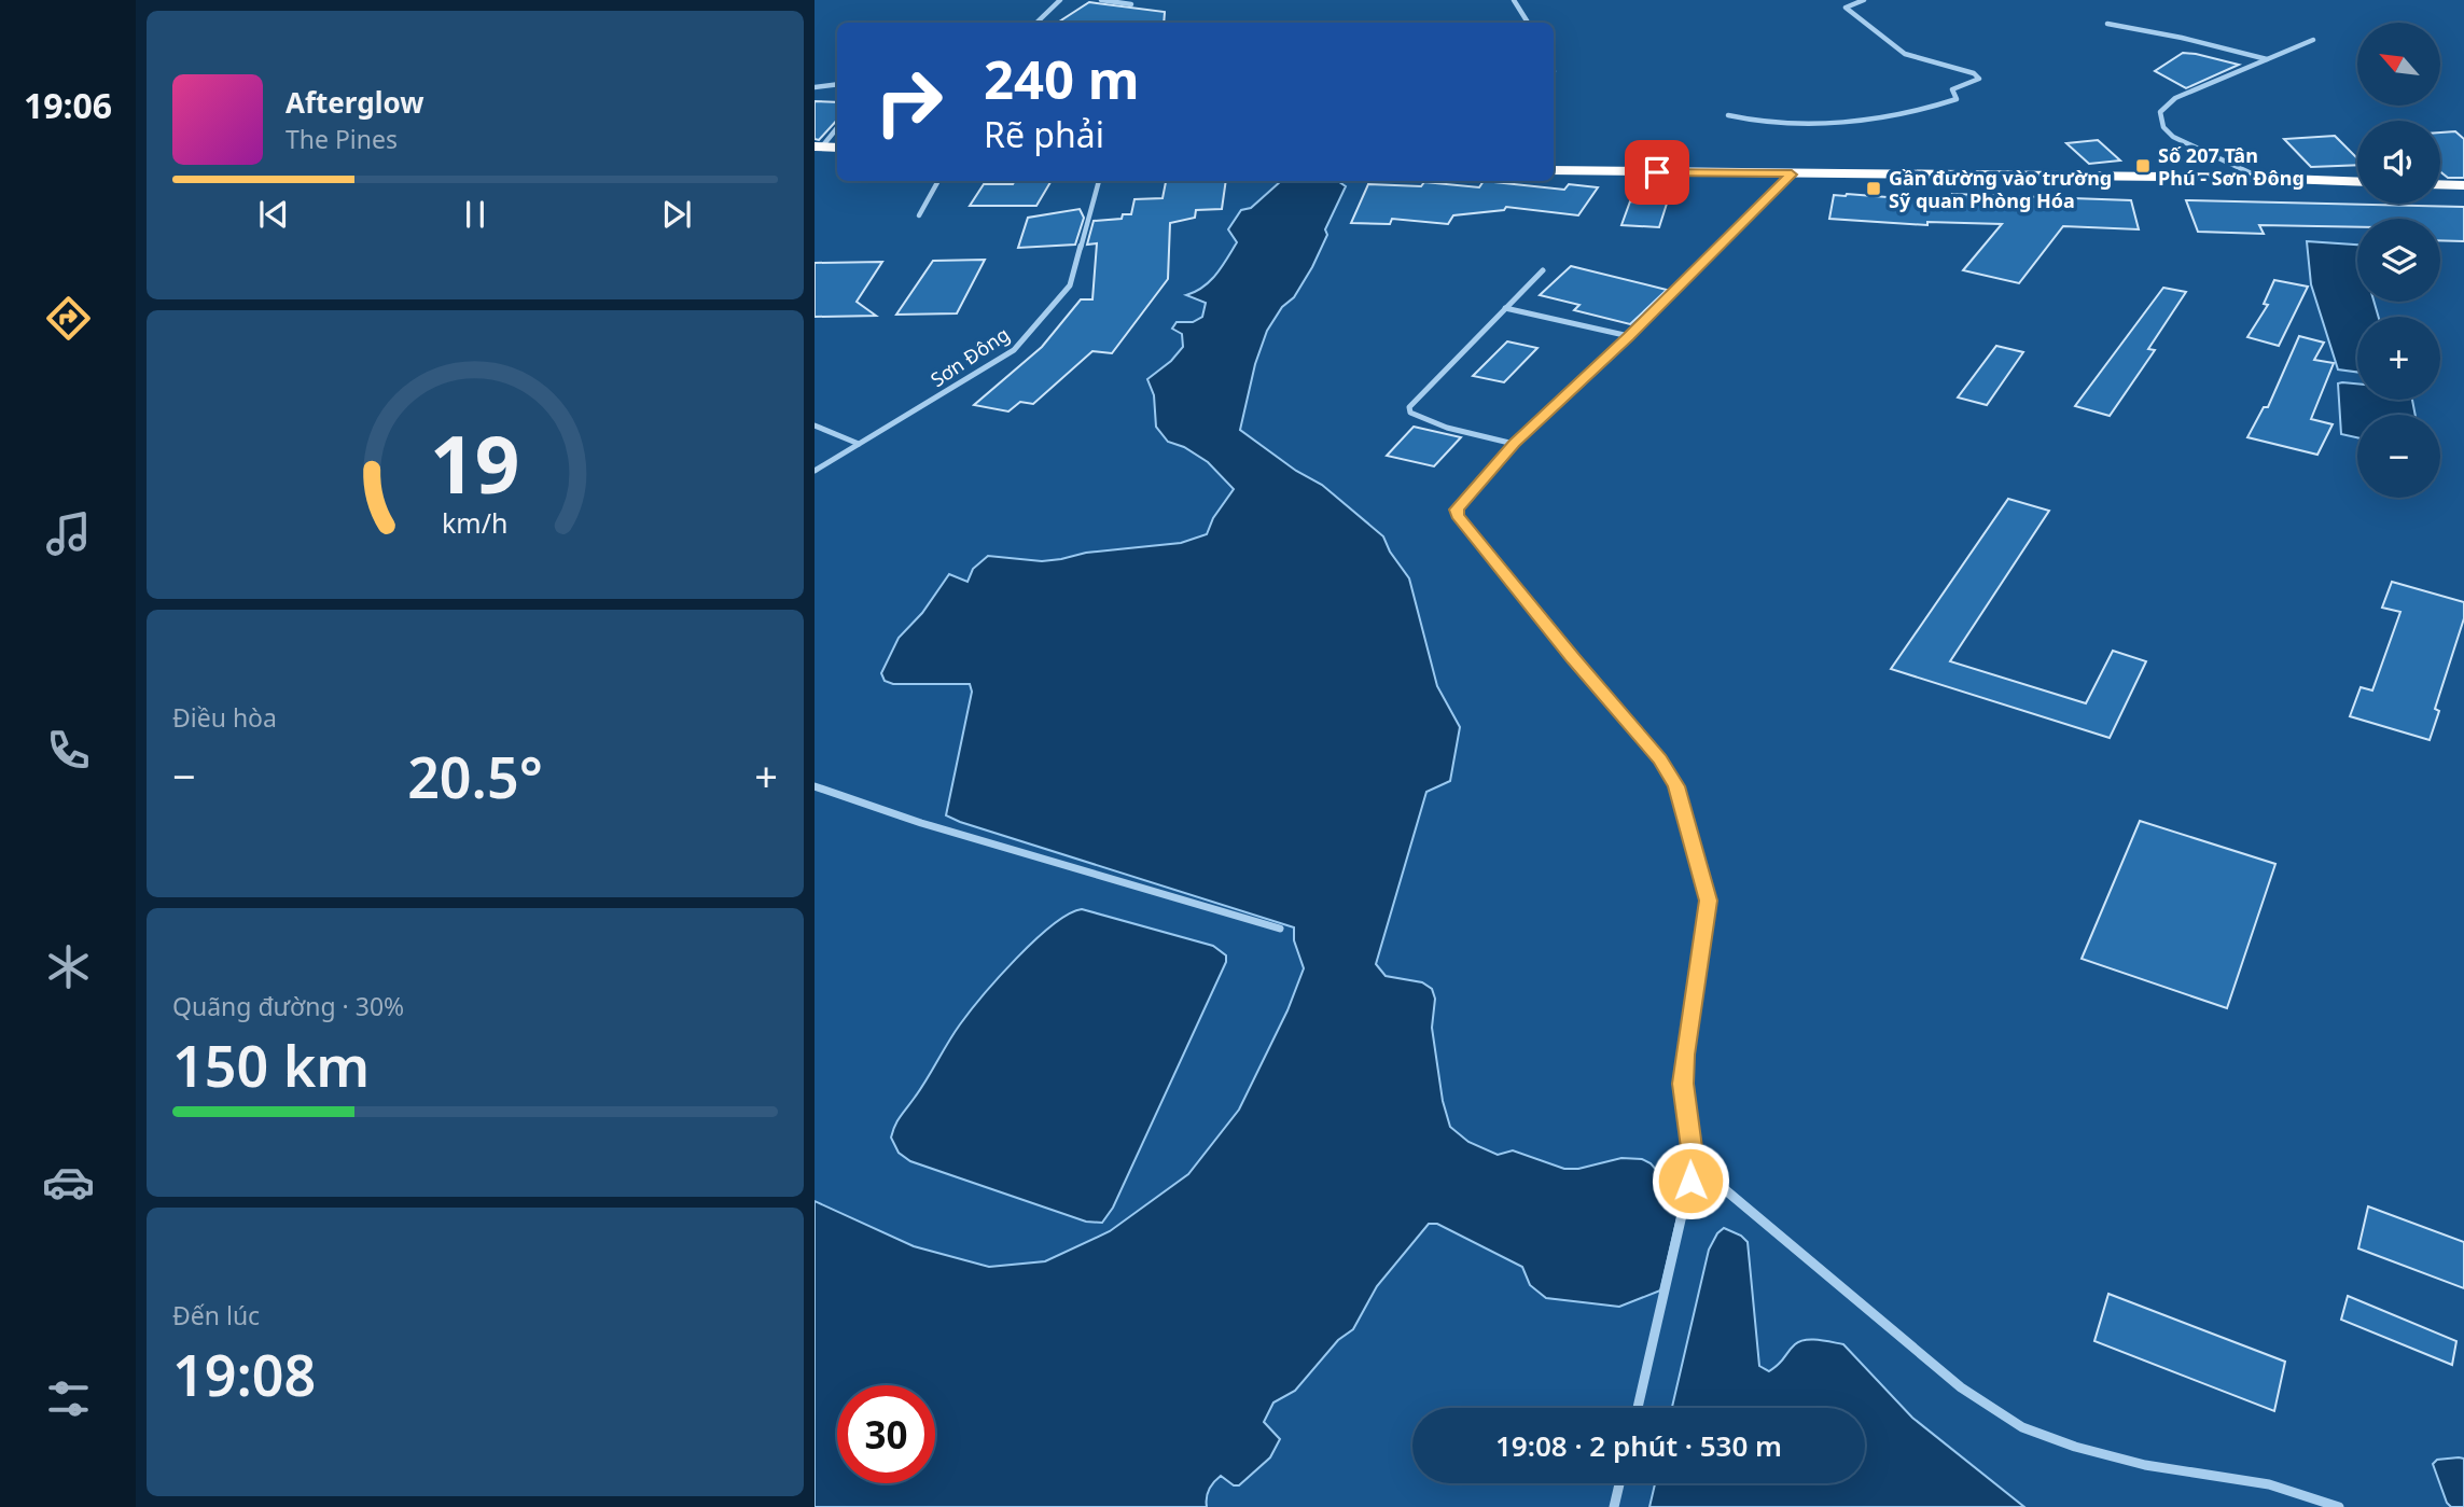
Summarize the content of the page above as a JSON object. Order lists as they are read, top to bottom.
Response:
{
  "streets": {
    "street": ["Sơn Đông"]
  },
  "places": {
    "transit": ["Số 207 Tân Phú - Sơn Đông", "Gần đường vào trường Sỹ quan Phòng Hóa"]
  },
  "north": "top left",
  "page": {
    "tabs": "19:06",
    "map_buttons": ["+", "−"],
    "turn": ["240 m", "Rẽ phải"],
    "song": ["Afterglow", "The Pines"],
    "tile": [
      "Điều hòa",
      ["Quãng đường · 30%", "150 km"],
      ["Đến lúc", "19:08"]
    ],
    "heat": ["−", "20.5°", "+"],
    "limit": "30",
    "trip": "19:08 · 2 phút · 530 m",
    "gauge": ["19", "km/h"]
  }
}
